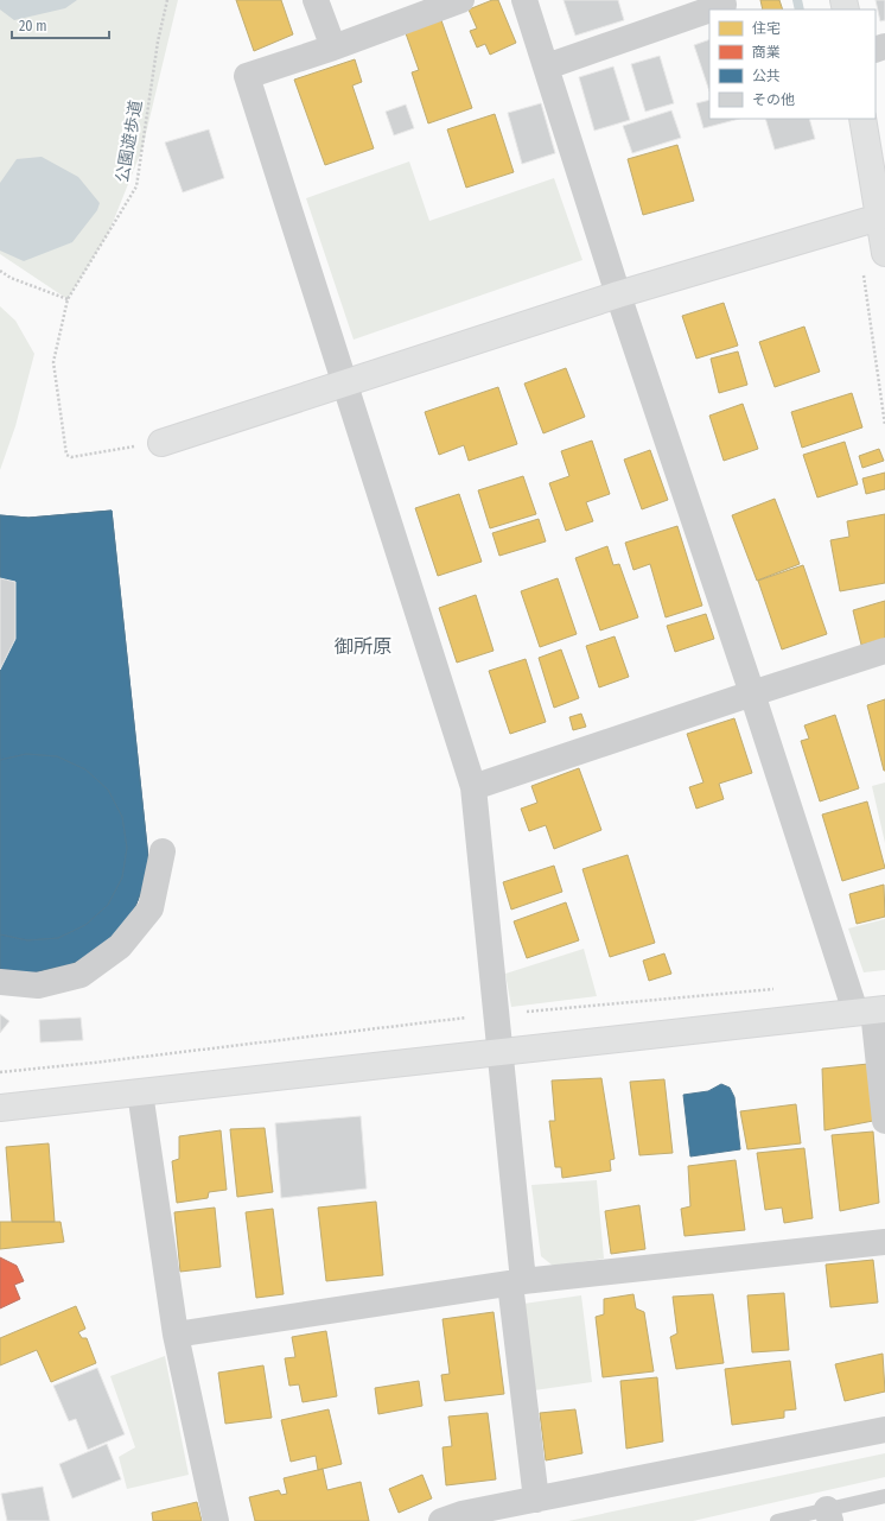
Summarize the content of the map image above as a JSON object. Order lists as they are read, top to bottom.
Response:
{
  "streets": {
    "path": ["公園遊歩道"]
  },
  "districts": ["御所原"],
  "legend": [
    "住宅",
    "商業",
    "公共",
    "その他"
  ],
  "scale_bar": "20 m"
}
